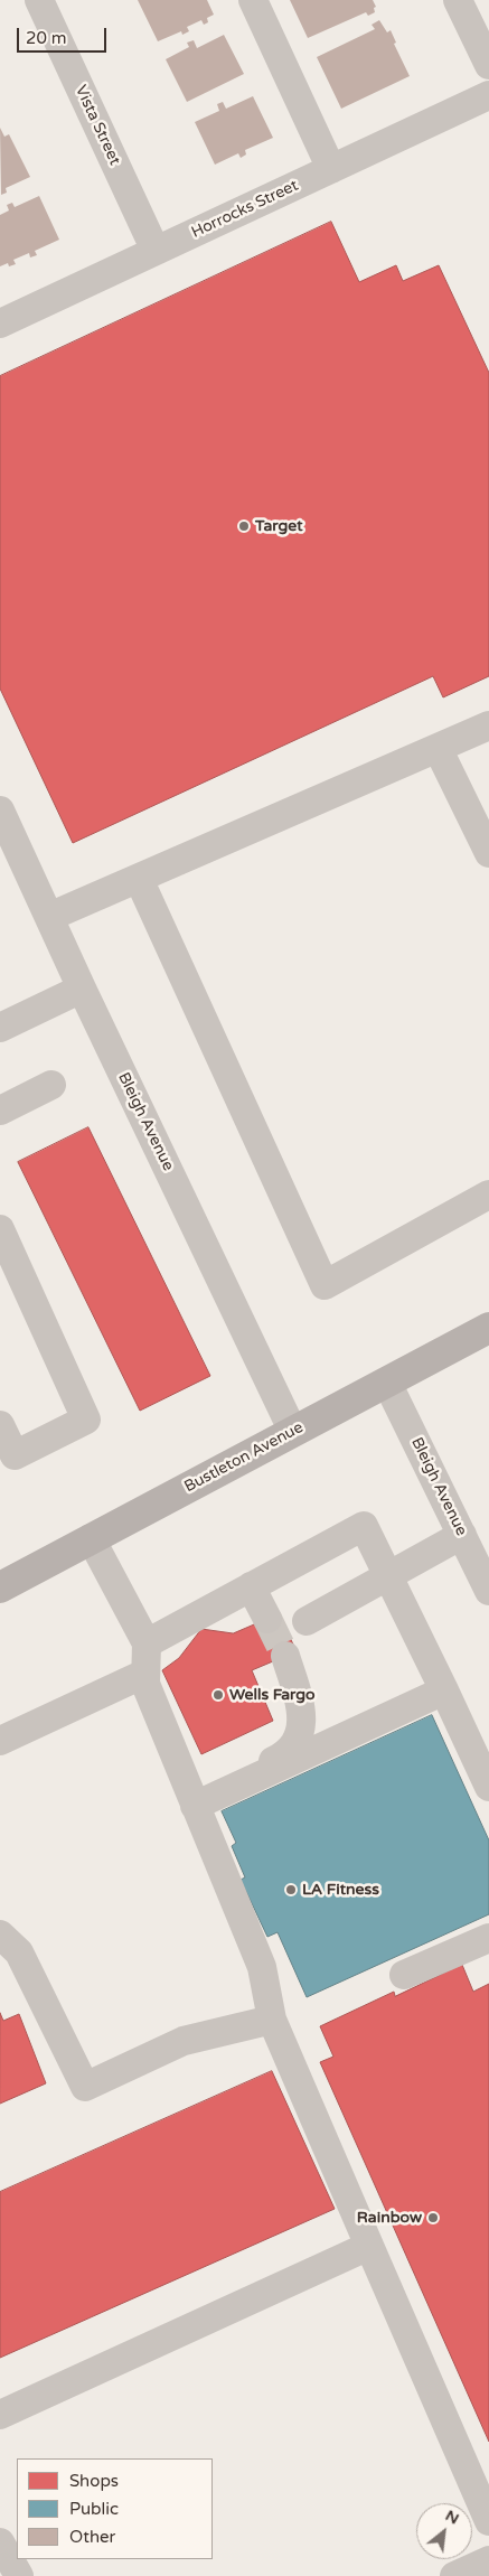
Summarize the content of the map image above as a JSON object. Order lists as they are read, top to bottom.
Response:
{
  "streets": {
    "main road": ["Bustleton Avenue"],
    "street": ["Vista Street", "Horrocks Street", "Bleigh Avenue"]
  },
  "crossings": [
    ["Vista Street", "Horrocks Street"],
    ["Bleigh Avenue", "Bustleton Avenue"]
  ],
  "places": [
    "Target",
    "Wells Fargo",
    "LA Fitness",
    "Rainbow"
  ],
  "legend": ["Shops", "Public", "Other"],
  "scale_bar": "20 m",
  "north": "top right"
}
